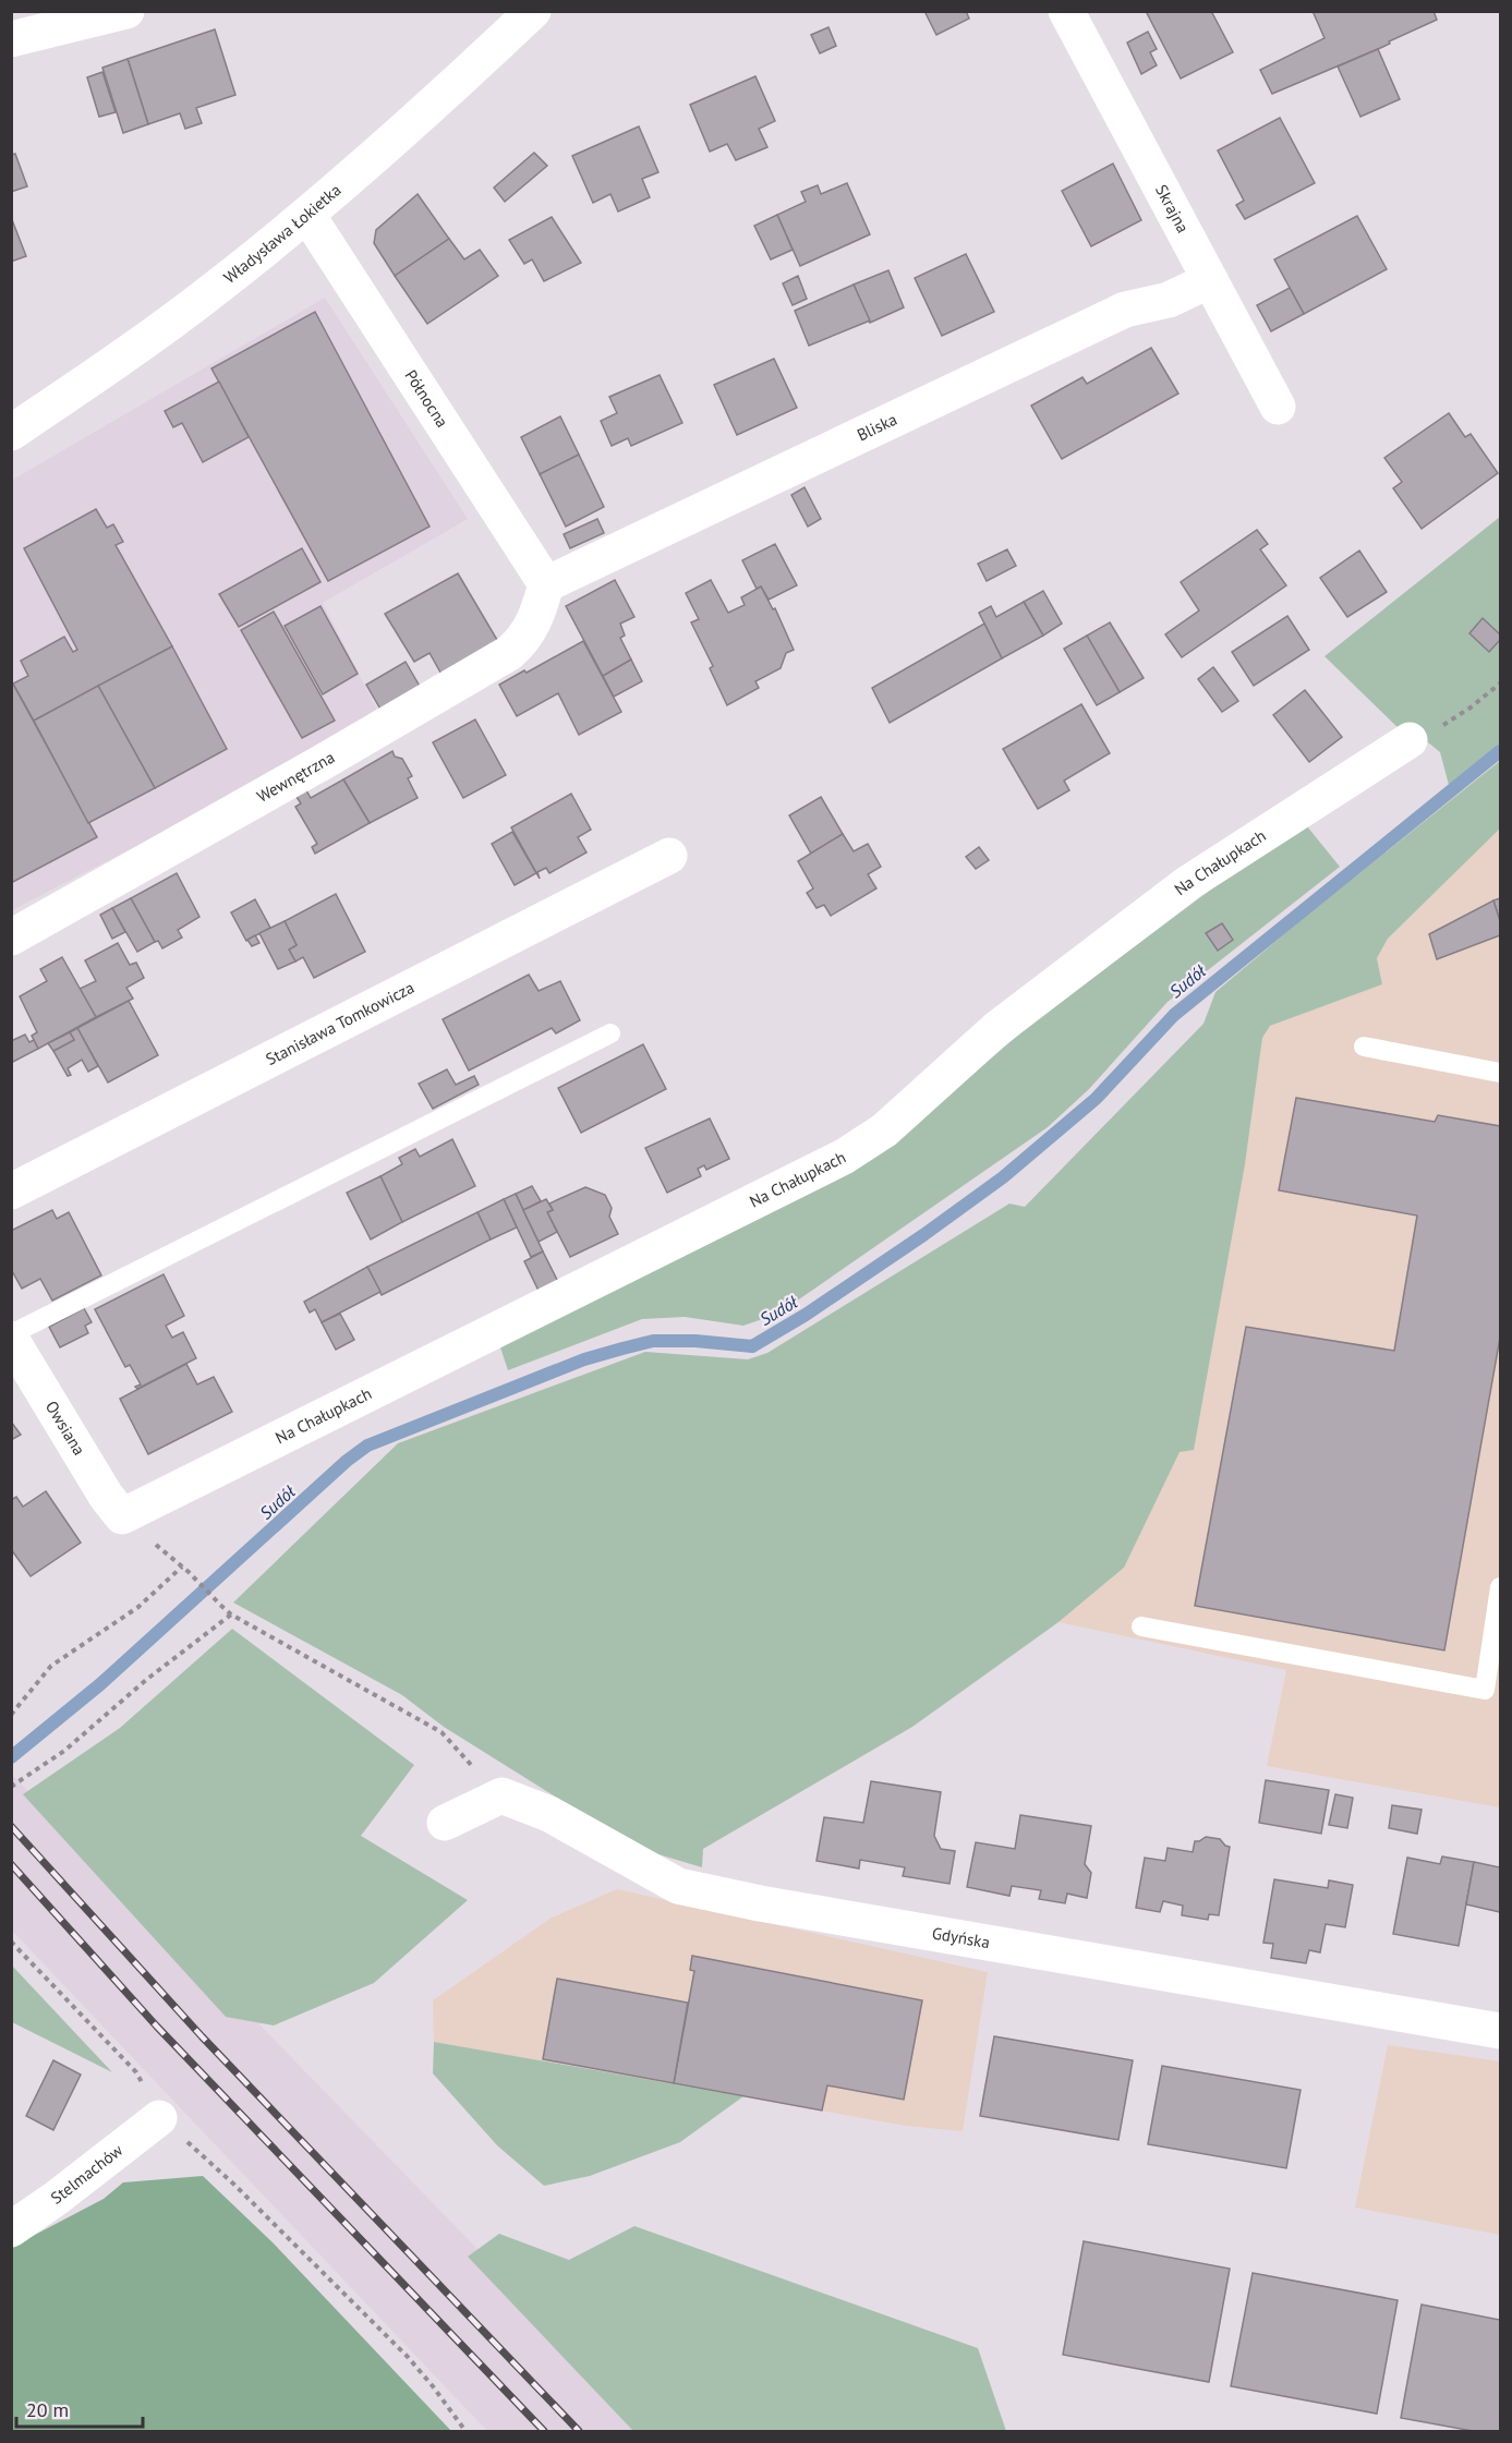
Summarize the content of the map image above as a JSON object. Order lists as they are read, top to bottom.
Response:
{
  "streets": {
    "street": [
      "Skrajna",
      "Władysława Łokietka",
      "Północna",
      "Bliska",
      "Wewnętrzna",
      "Na Chałupkach",
      "Stanisława Tomkowicza",
      "Owsiana",
      "Gdyńska",
      "Stelmachów"
    ]
  },
  "crossings": [
    ["Skrajna", "Bliska"],
    ["Władysława Łokietka", "Północna"],
    ["Północna", "Bliska"],
    ["Północna", "Wewnętrzna"],
    ["Bliska", "Wewnętrzna"],
    ["Na Chałupkach", "Owsiana"]
  ],
  "water": ["Sudół"],
  "scale_bar": "20 m"
}
